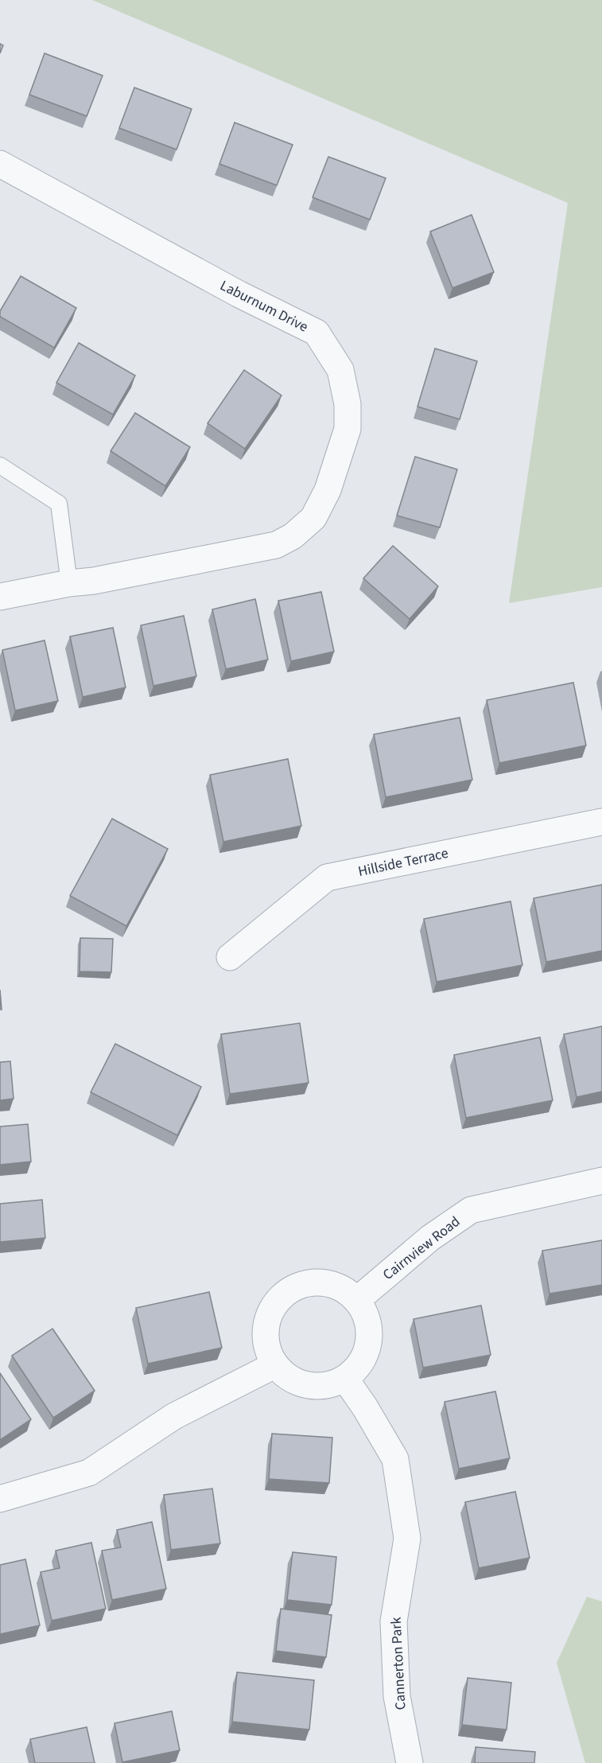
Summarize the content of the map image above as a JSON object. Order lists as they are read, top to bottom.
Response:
{
  "streets": {
    "street": [
      "Laburnum Drive",
      "Hillside Terrace",
      "Cairnview Road",
      "Cannerton Park"
    ]
  },
  "crossings": [
    ["Cairnview Road", "Cannerton Park"]
  ]
}
